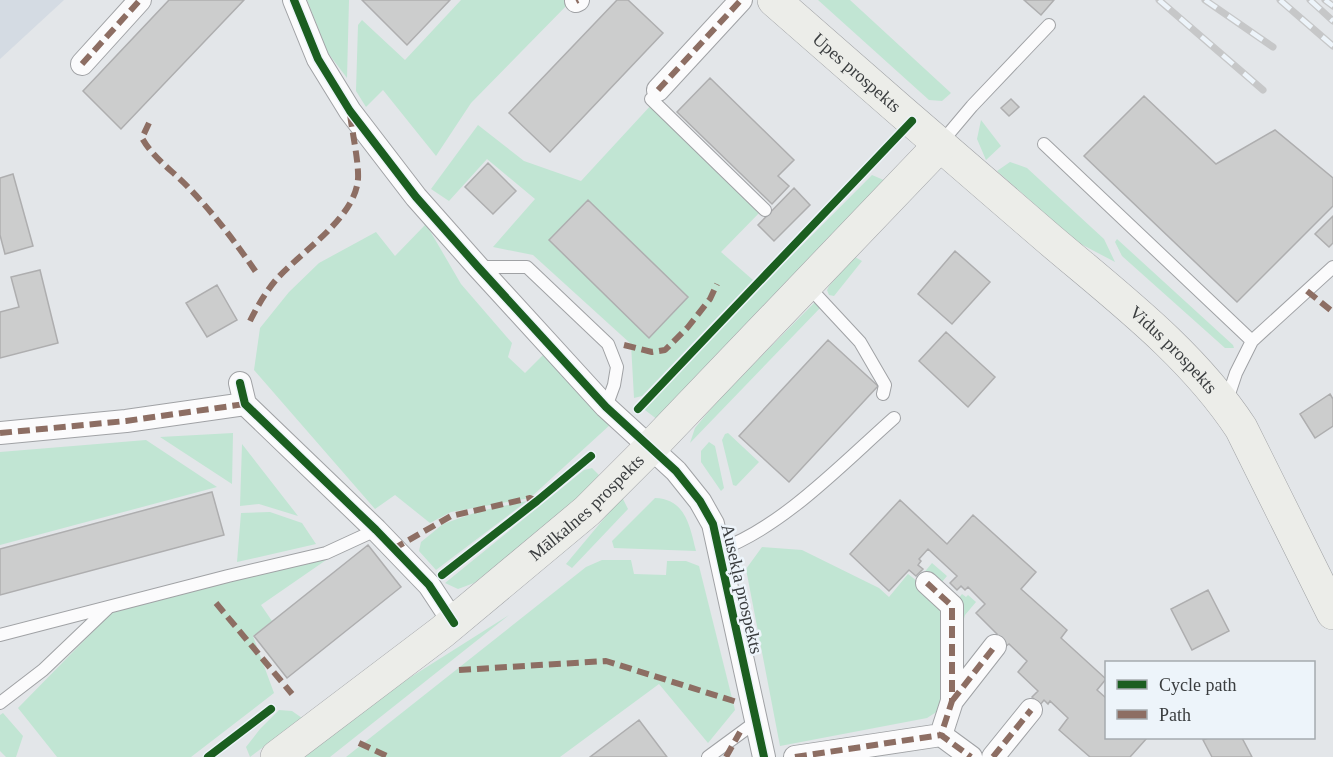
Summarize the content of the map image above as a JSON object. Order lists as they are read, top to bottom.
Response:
{
  "streets": {
    "main road": ["Upes prospekts", "Vidus prospekts", "Mālkalnes prospekts"],
    "street": ["Ausekļa prospekts"]
  },
  "crossings": [
    ["Upes prospekts", "Vidus prospekts"],
    ["Upes prospekts", "Mālkalnes prospekts"],
    ["Vidus prospekts", "Mālkalnes prospekts"],
    ["Mālkalnes prospekts", "Ausekļa prospekts"]
  ],
  "legend": ["Cycle path", "Path"]
}
